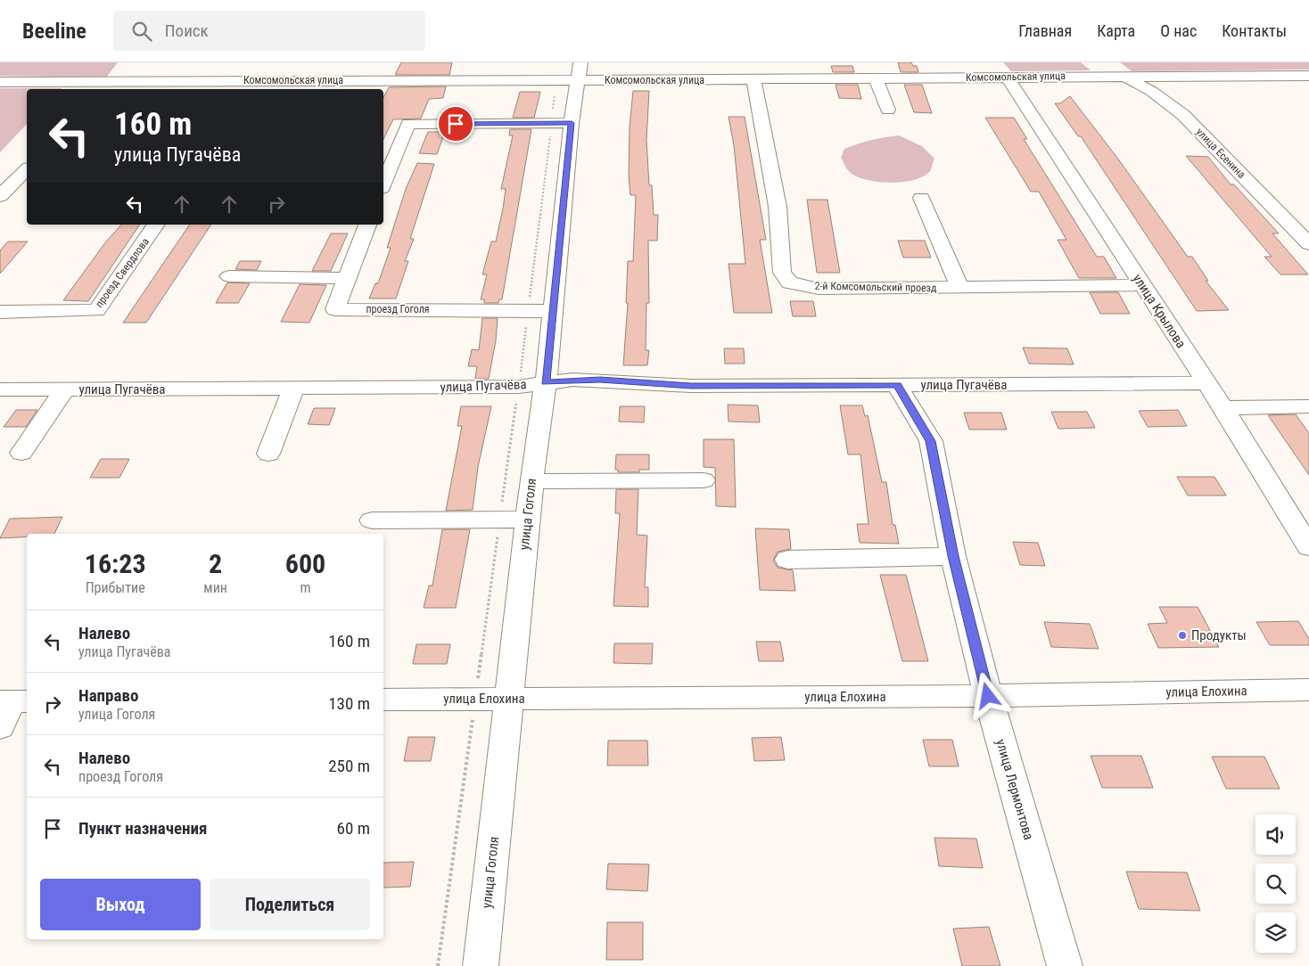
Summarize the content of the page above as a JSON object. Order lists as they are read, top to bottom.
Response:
{
  "streets": {
    "street": [
      "Комсомольская улица",
      "улица Есенина",
      "проезд Свердлова",
      "2-й Комсомольский проезд",
      "проезд Гоголя",
      "улица Крылова",
      "улица Пугачёва",
      "улица Гоголя",
      "улица Елохина",
      "улица Лермонтова"
    ]
  },
  "crossings": [
    ["Комсомольская улица", "улица Есенина"],
    ["Комсомольская улица", "2-й Комсомольский проезд"],
    ["Комсомольская улица", "улица Крылова"],
    ["Комсомольская улица", "улица Гоголя"],
    ["2-й Комсомольский проезд", "улица Крылова"],
    ["проезд Гоголя", "улица Гоголя"],
    ["улица Крылова", "улица Пугачёва"],
    ["улица Пугачёва", "улица Гоголя"],
    ["улица Пугачёва", "улица Лермонтова"],
    ["улица Гоголя", "улица Елохина"],
    ["улица Елохина", "улица Лермонтова"]
  ],
  "places": ["Продукты"],
  "page": {
    "header": "Beeline",
    "search": "Поиск",
    "nav": [
      "Главная",
      "Карта",
      "О нас",
      "Контакты"
    ],
    "turn": ["160 m", "улица Пугачёва"],
    "eta": [
      "16:23",
      "Прибытие",
      "2",
      "мин",
      "600",
      "m"
    ],
    "list": [
      {
        "name": "Налево",
        "note": "улица Пугачёва",
        "value": "160 m"
      },
      {
        "name": "Направо",
        "note": "улица Гоголя",
        "value": "130 m"
      },
      {
        "name": "Налево",
        "note": "проезд Гоголя",
        "value": "250 m"
      },
      {
        "name": "Пункт назначения",
        "value": "60 m"
      }
    ],
    "buttons": ["Выход", "Поделиться"]
  }
}
